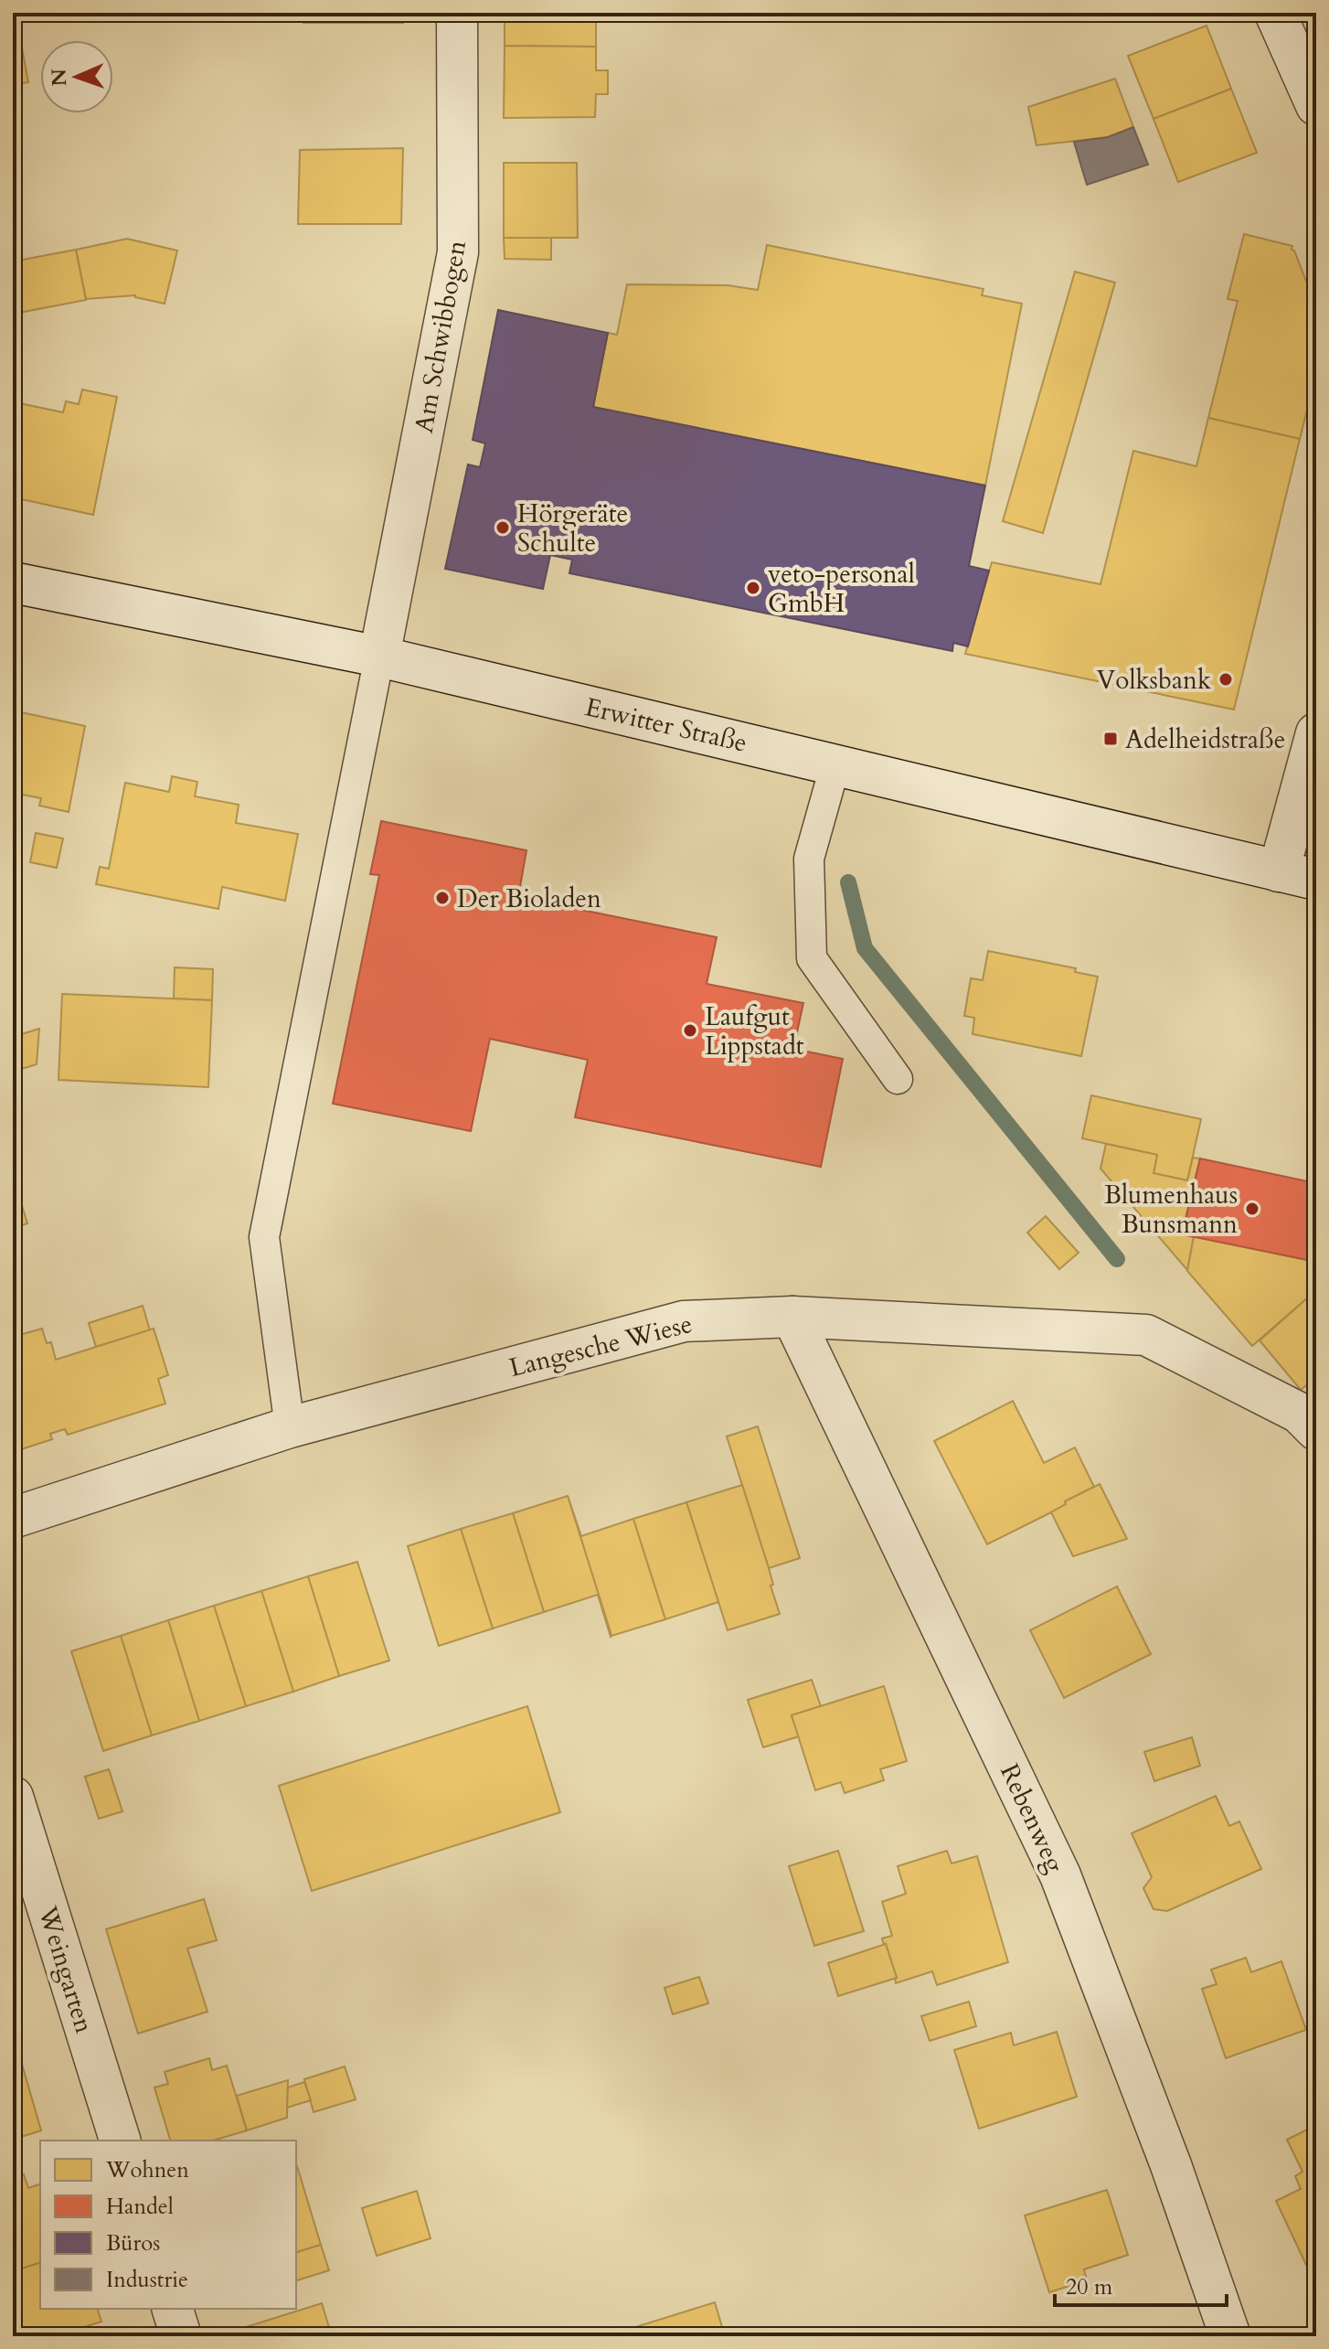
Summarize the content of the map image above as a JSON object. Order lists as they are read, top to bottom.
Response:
{
  "streets": {
    "street": [
      "Am Schwibbogen",
      "Erwitter Straße",
      "Langesche Wiese",
      "Rebenweg",
      "Weingarten"
    ]
  },
  "crossings": [
    ["Am Schwibbogen", "Erwitter Straße"],
    ["Langesche Wiese", "Rebenweg"]
  ],
  "places": {
    "other": [
      "Hörgeräte Schulte",
      "veto-personal GmbH",
      "Volksbank",
      "Der Bioladen",
      "Laufgut Lippstadt",
      "Blumenhaus Bunsmann"
    ],
    "transit": ["Adelheidstraße"]
  },
  "legend": [
    "Wohnen",
    "Handel",
    "Büros",
    "Industrie"
  ],
  "scale_bar": "20 m",
  "north": "left"
}
